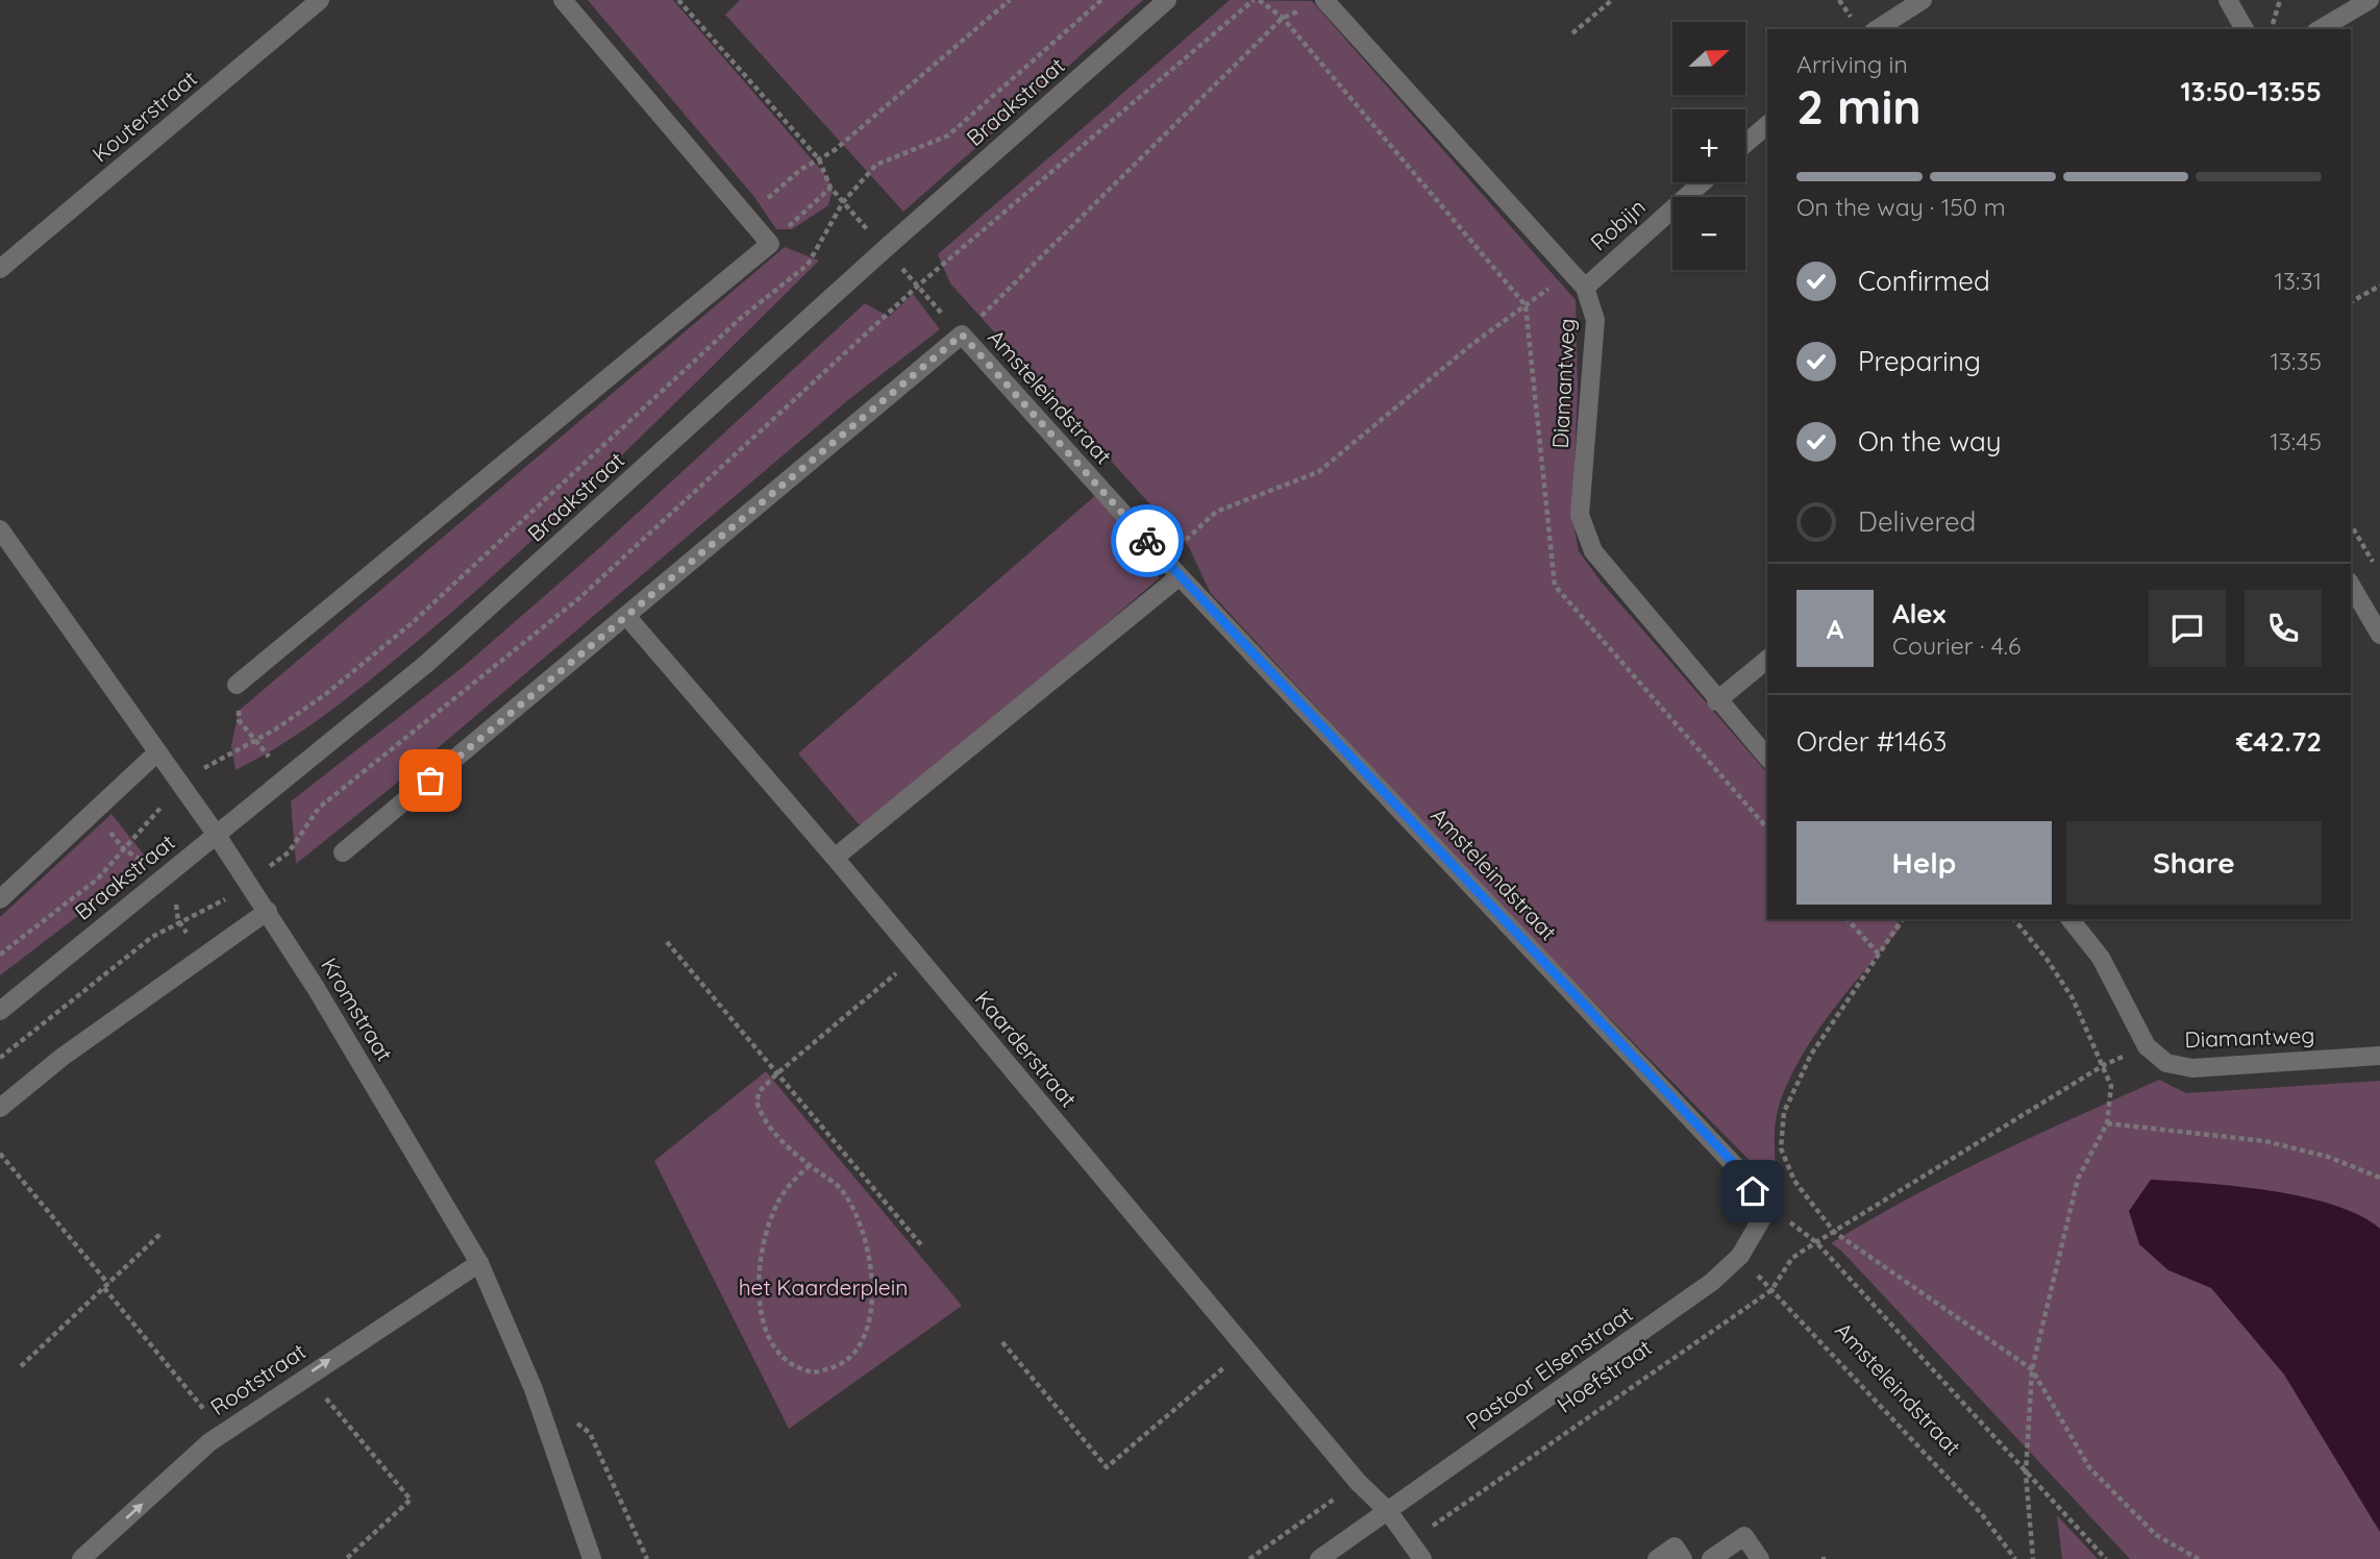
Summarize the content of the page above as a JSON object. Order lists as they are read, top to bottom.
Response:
{
  "streets": {
    "street": [
      "Braakstraat",
      "Kouterstraat",
      "Robijn",
      "Diamantweg",
      "Amsteleindstraat",
      "Kromstraat",
      "Kaarderstraat",
      "Pastoor Elsenstraat",
      "Rootstraat"
    ],
    "path": ["Hoefstraat"]
  },
  "crossings": [
    ["Braakstraat", "Amsteleindstraat"],
    ["Braakstraat", "Kromstraat"],
    ["Robijn", "Diamantweg"],
    ["Diamantweg", "Hoefstraat"],
    ["Amsteleindstraat", "Pastoor Elsenstraat"],
    ["Amsteleindstraat", "Hoefstraat"],
    ["Kromstraat", "Rootstraat"],
    ["Kaarderstraat", "Pastoor Elsenstraat"]
  ],
  "one_way": ["Rootstraat"],
  "parks": ["het Kaarderplein"],
  "north": "right",
  "page": {
    "map_buttons": ["+", "−"],
    "heading": ["2 min", "Arriving in", "13:50–13:55"],
    "panel": [
      "Alex",
      "Courier · 4.6",
      "Order #1463",
      "€42.72"
    ],
    "bar": "On the way · 150 m",
    "list": [
      ["Confirmed", "13:31"],
      ["Preparing", "13:35"],
      ["On the way", "13:45"],
      "Delivered"
    ],
    "round": "A",
    "buttons": ["Help", "Share"]
  }
}
